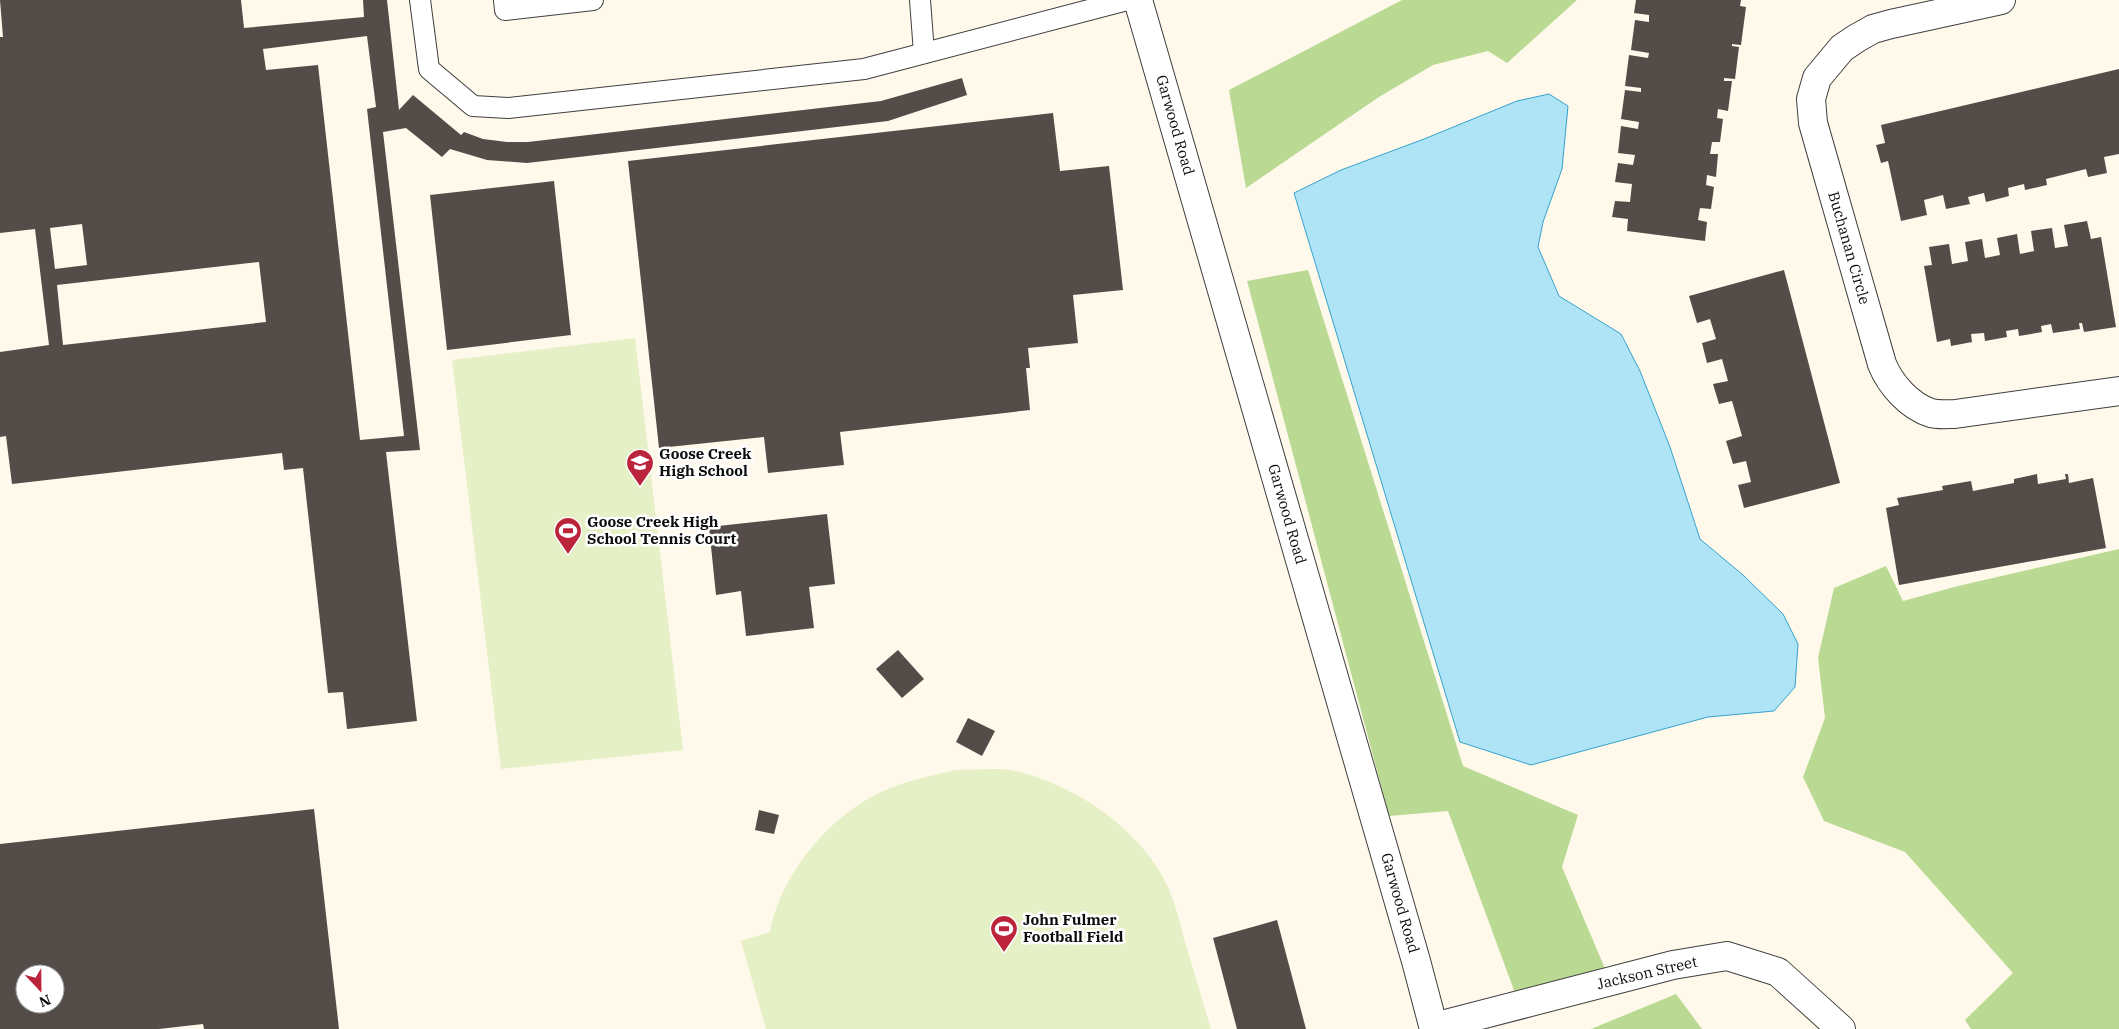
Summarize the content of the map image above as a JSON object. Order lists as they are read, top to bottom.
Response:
{
  "streets": {
    "street": ["Garwood Road", "Buchanan Circle", "Jackson Street"]
  },
  "crossings": [
    ["Garwood Road", "Jackson Street"]
  ],
  "places": {
    "school or university": ["Goose Creek High School"],
    "sports": ["Goose Creek High School Tennis Court", "John Fulmer Football Field"]
  },
  "north": "bottom"
}
